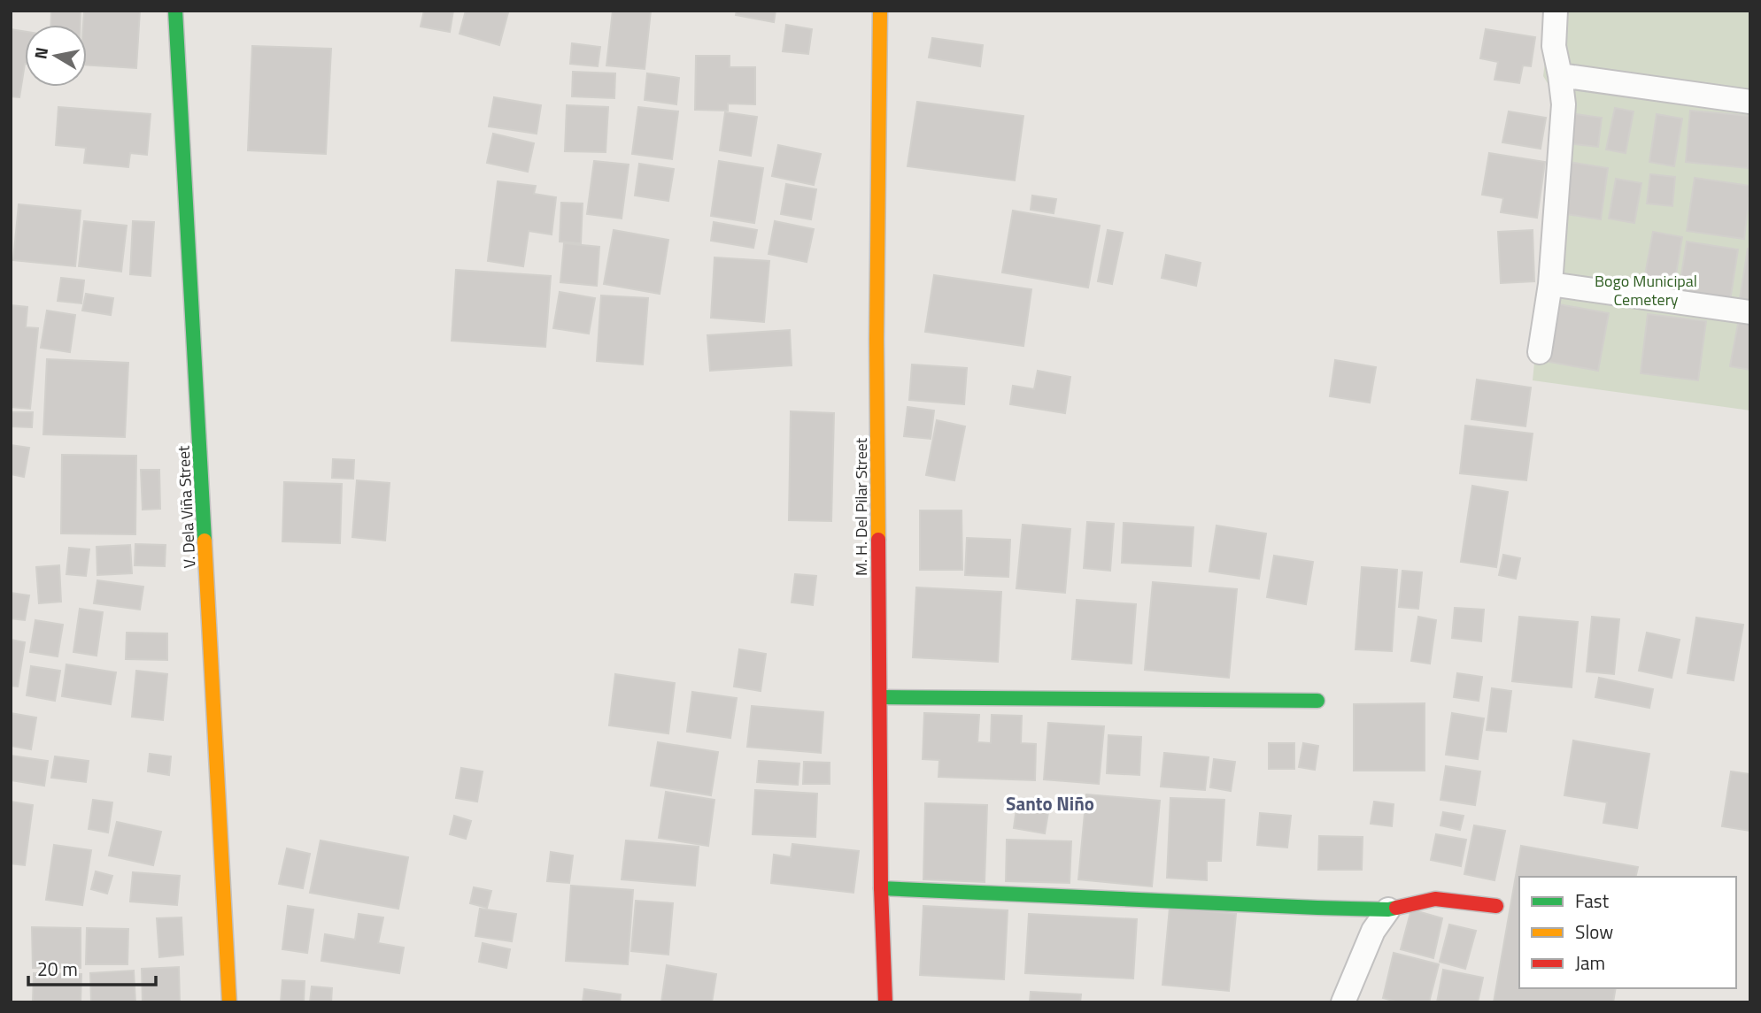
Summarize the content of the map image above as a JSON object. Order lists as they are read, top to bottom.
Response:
{
  "streets": {
    "street": ["V. Dela Viña Street", "M. H. Del Pilar Street"]
  },
  "districts": ["Santo Niño"],
  "parks": ["Bogo Municipal Cemetery"],
  "legend": ["Fast", "Slow", "Jam"],
  "scale_bar": "20 m",
  "north": "left"
}
